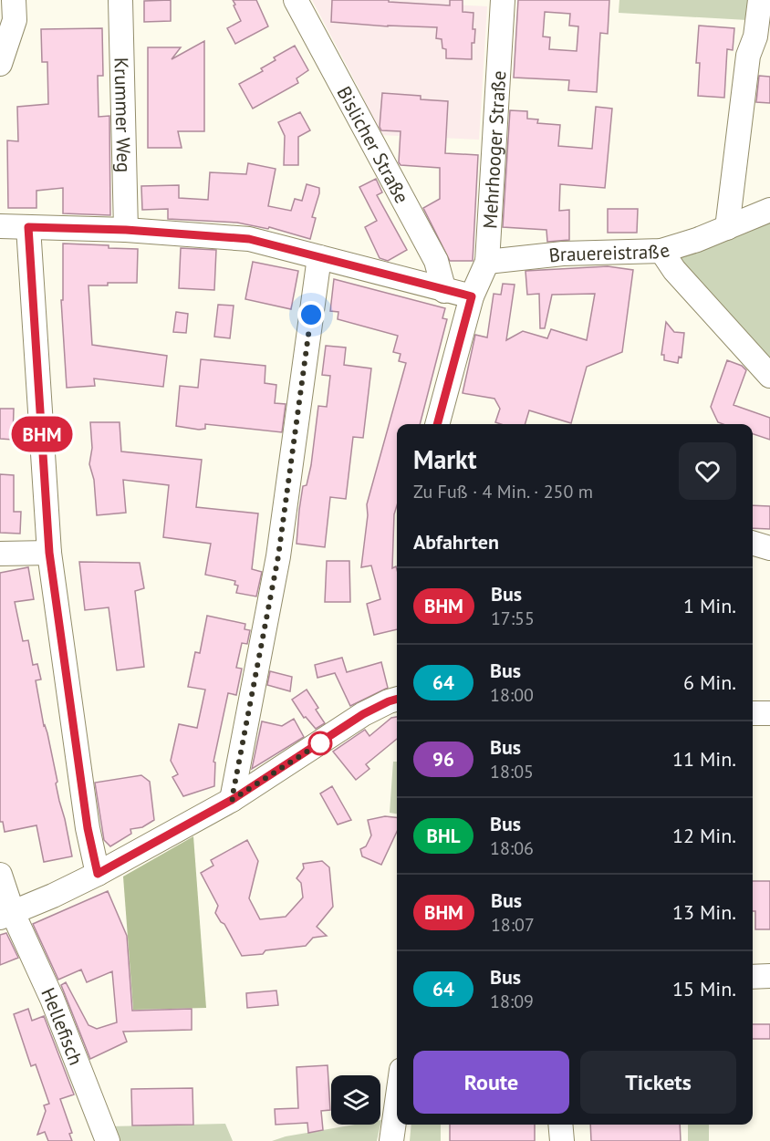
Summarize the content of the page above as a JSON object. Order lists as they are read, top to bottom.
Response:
{
  "streets": {
    "street": [
      "Krummer Weg",
      "Bislicher Straße",
      "Mehrhooger Straße",
      "Brauereistraße",
      "Hellefisch"
    ]
  },
  "crossings": [
    ["Mehrhooger Straße", "Brauereistraße"]
  ],
  "lines": ["bus line BHM"],
  "page": {
    "on_map": "BHM",
    "heading": [
      ["Markt", "Zu Fuß · 4 Min. · 250 m"],
      "Abfahrten"
    ],
    "list": [
      {
        "mark": "BHM",
        "name": "Bus",
        "note": "17:55",
        "value": "1 Min."
      },
      {
        "mark": "64",
        "name": "Bus",
        "note": "18:00",
        "value": "6 Min."
      },
      {
        "mark": "96",
        "name": "Bus",
        "note": "18:05",
        "value": "11 Min."
      },
      {
        "mark": "BHL",
        "name": "Bus",
        "note": "18:06",
        "value": "12 Min."
      },
      {
        "mark": "BHM",
        "name": "Bus",
        "note": "18:07",
        "value": "13 Min."
      },
      {
        "mark": "64",
        "name": "Bus",
        "note": "18:09",
        "value": "15 Min."
      }
    ],
    "buttons": ["Route", "Tickets"]
  }
}
